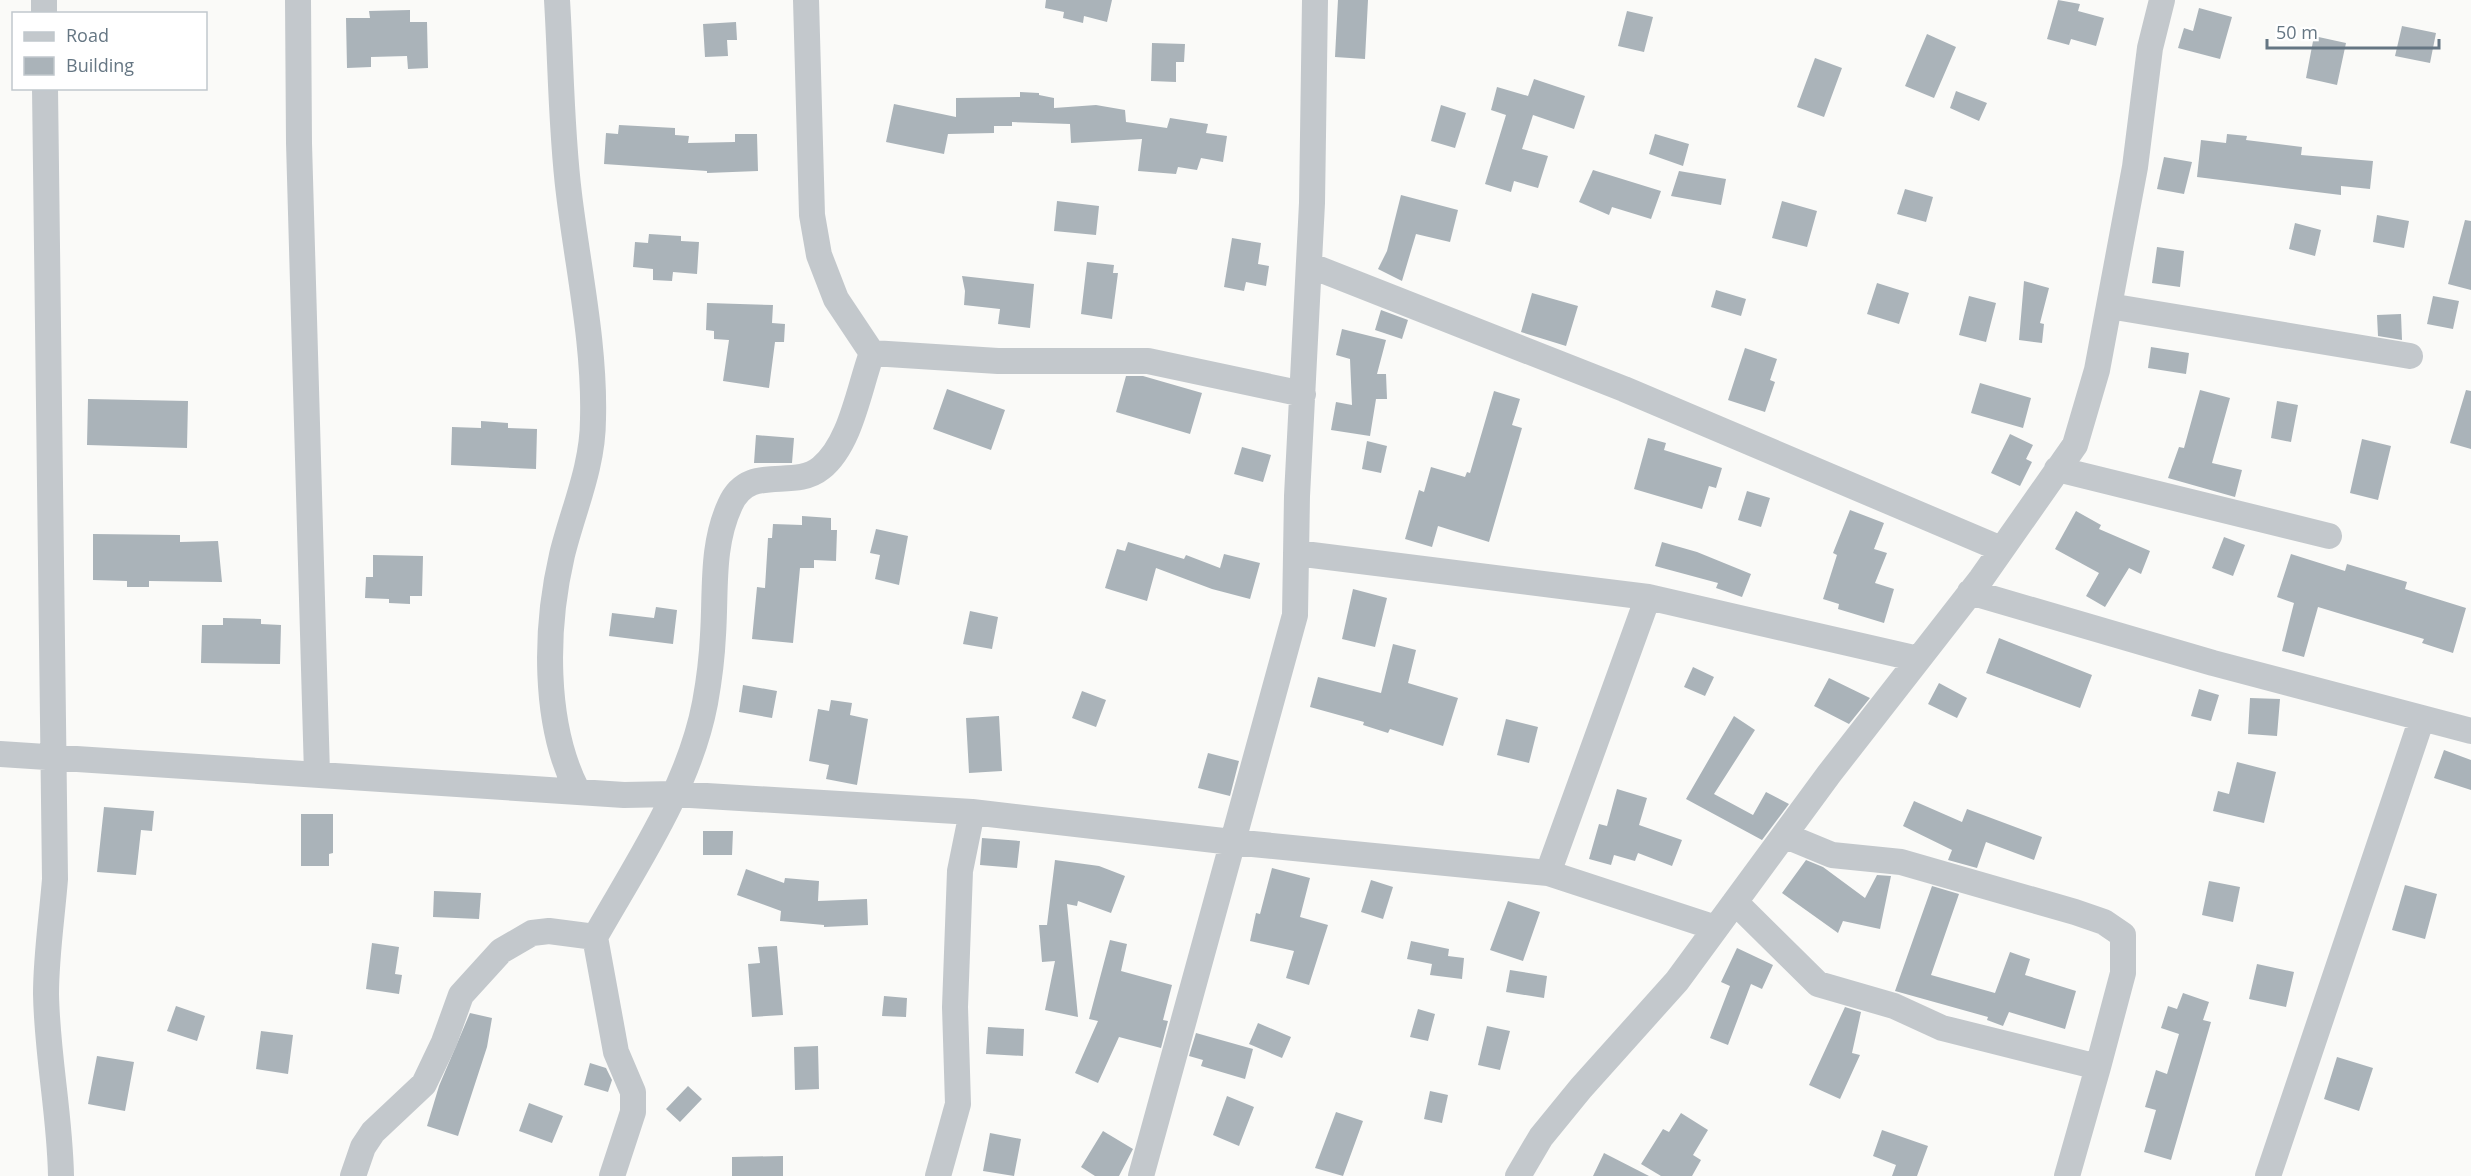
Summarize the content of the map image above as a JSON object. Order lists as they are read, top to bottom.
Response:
{
  "legend": ["Road", "Building"],
  "scale_bar": "50 m"
}
